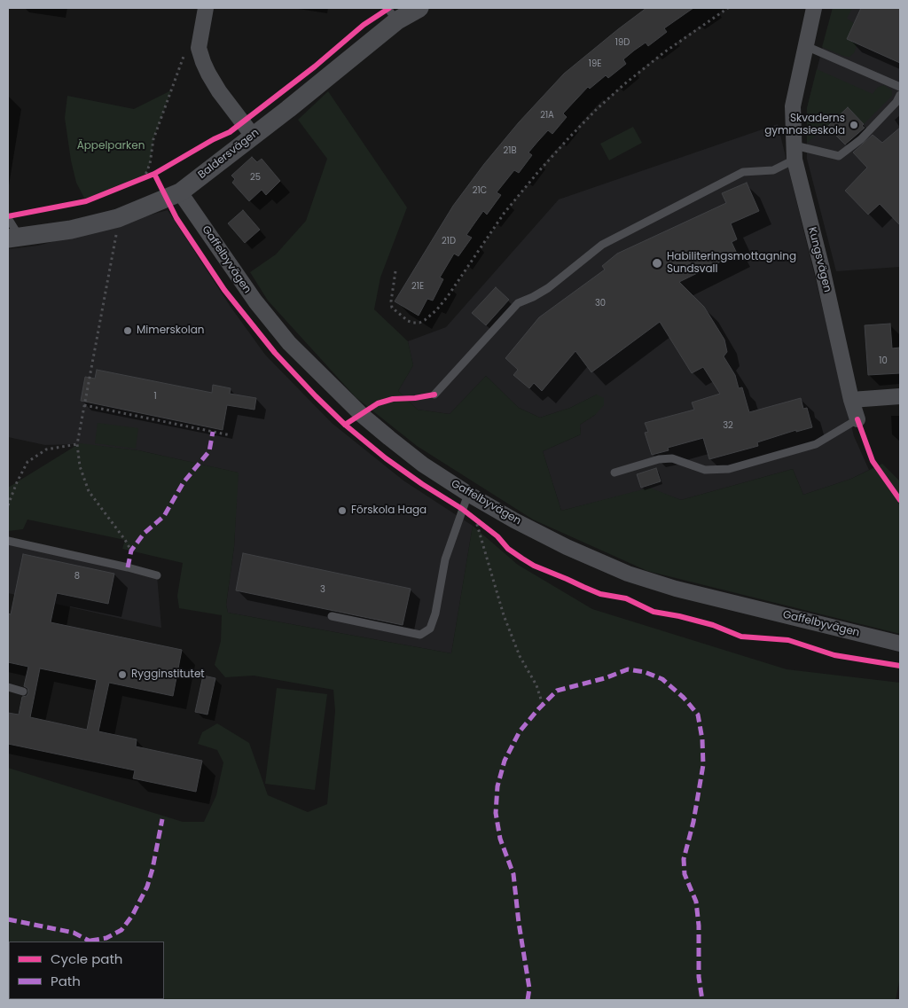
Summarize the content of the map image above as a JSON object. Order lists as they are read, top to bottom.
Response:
{
  "streets": {
    "street": ["Baldersvägen", "Gaffelbyvägen", "Kungsvägen"]
  },
  "crossings": [
    ["Baldersvägen", "Gaffelbyvägen"]
  ],
  "parks": ["Äppelparken"],
  "places": [
    "Skvaderns gymnasieskola",
    "Habiliteringsmottagning Sundsvall",
    "Mimerskolan",
    "Förskola Haga",
    "Rygginstitutet"
  ],
  "house_numbers": [
    "19D",
    "19E",
    "21A",
    "21B",
    "25",
    "21C",
    "21D",
    "21E",
    "30",
    "10",
    "1",
    "32",
    "8",
    "3"
  ],
  "legend": ["Cycle path", "Path"]
}
